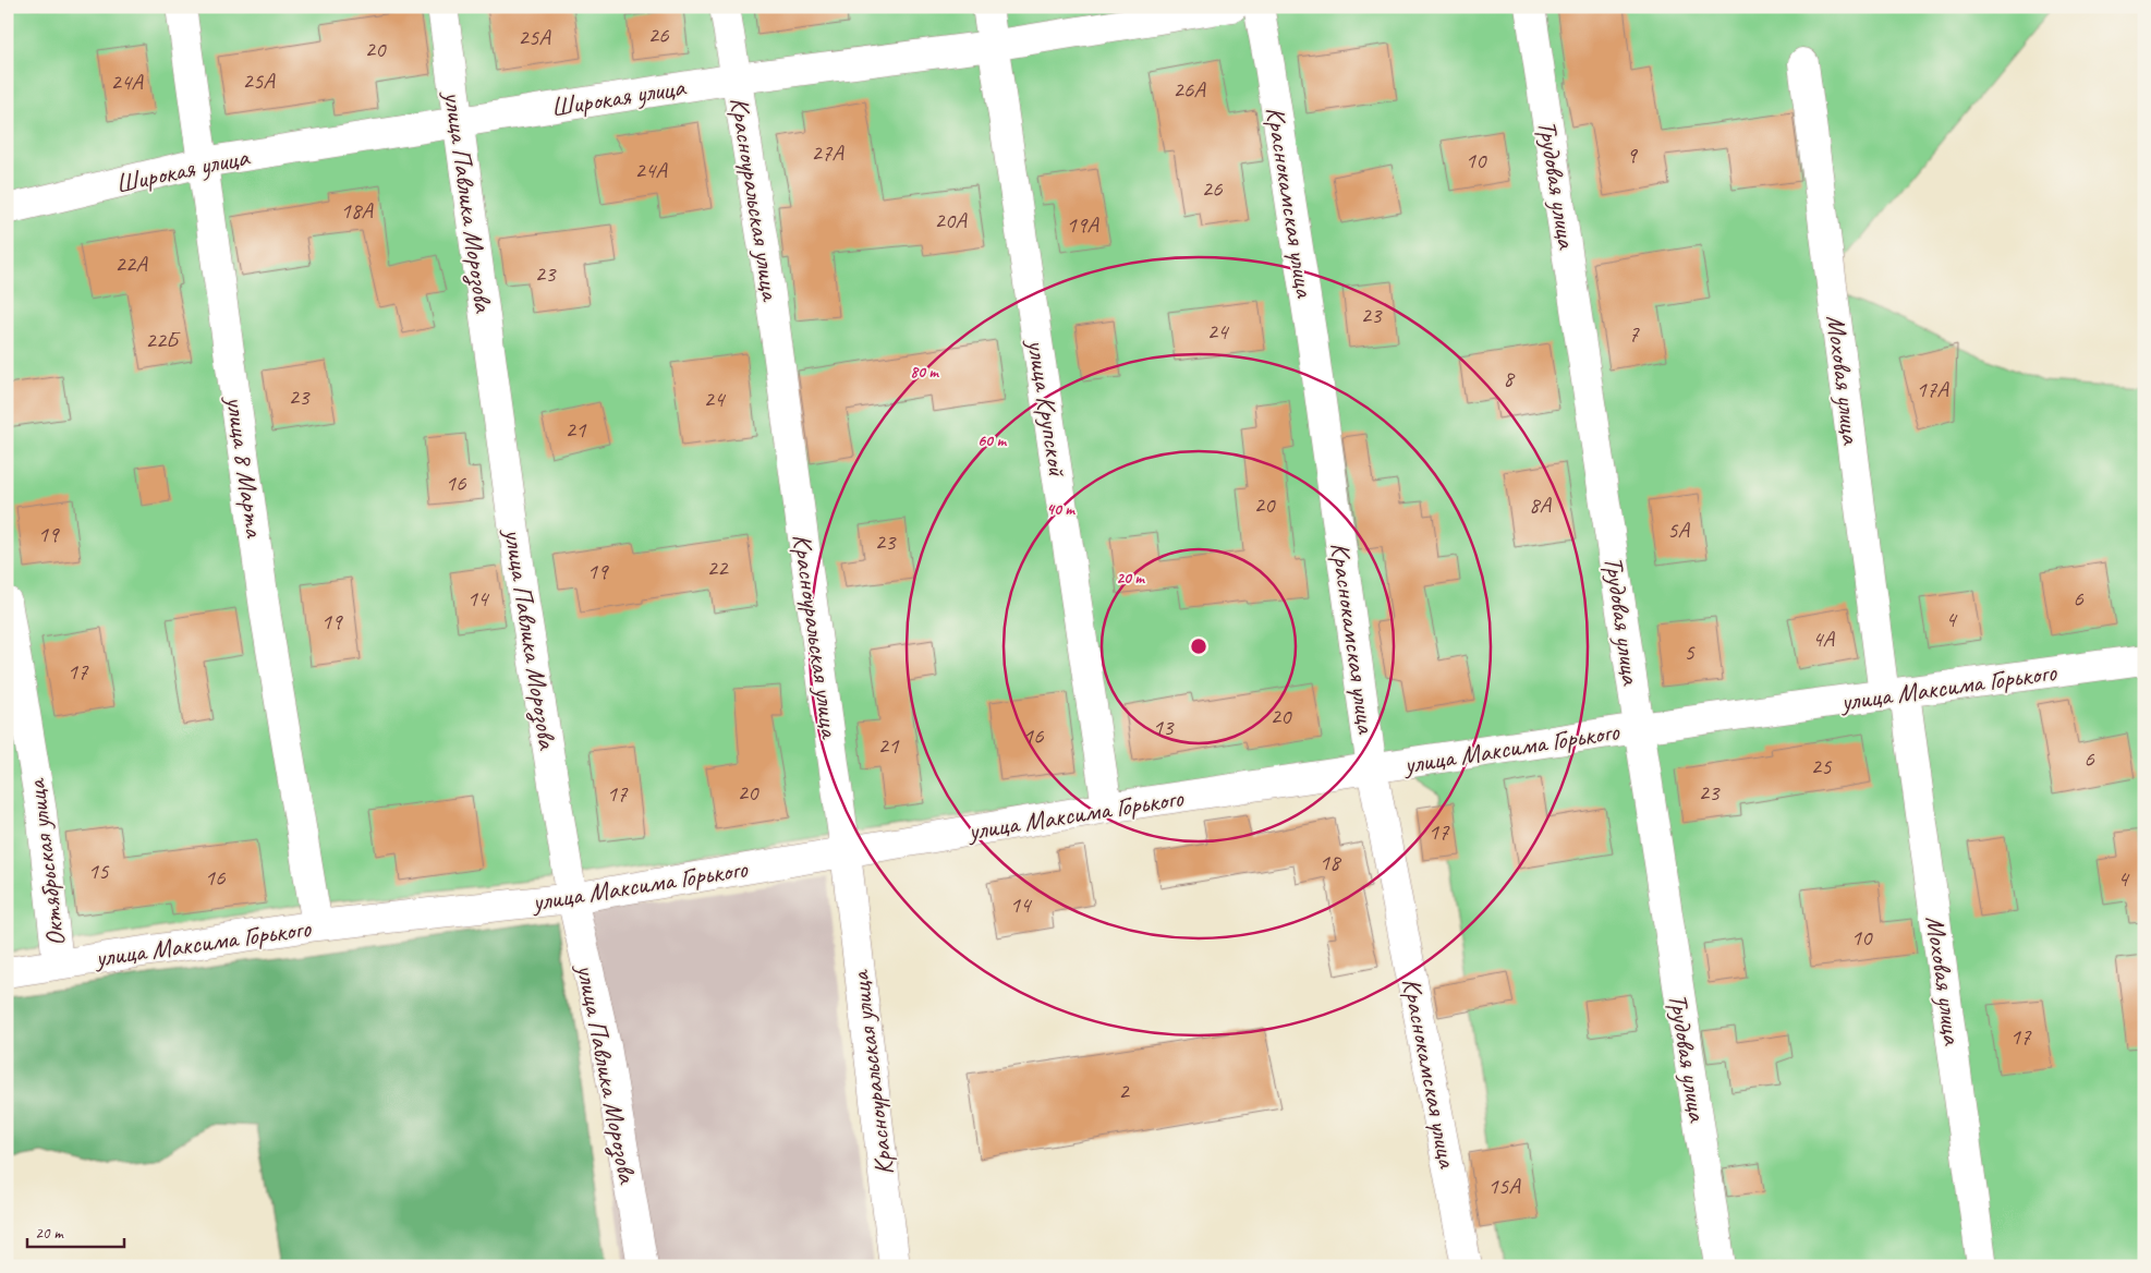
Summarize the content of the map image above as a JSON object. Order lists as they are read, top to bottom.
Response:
{
  "streets": {
    "street": [
      "Широкая улица",
      "Трудовая улица",
      "Красноуральская улица",
      "улица Павлика Морозова",
      "Краснокамская улица",
      "Моховая улица",
      "улица Крупской",
      "улица 8 Марта",
      "улица Максима Горького",
      "Октябрьская улица"
    ]
  },
  "crossings": [
    ["Широкая улица", "Красноуральская улица"],
    ["Широкая улица", "улица Павлика Морозова"],
    ["Широкая улица", "улица Крупской"],
    ["Широкая улица", "улица 8 Марта"],
    ["Трудовая улица", "улица Максима Горького"],
    ["Красноуральская улица", "улица Максима Горького"],
    ["улица Павлика Морозова", "улица Максима Горького"],
    ["Краснокамская улица", "улица Максима Горького"],
    ["Моховая улица", "улица Максима Горького"],
    ["улица Крупской", "улица Максима Горького"],
    ["улица 8 Марта", "улица Максима Горького"],
    ["улица Максима Горького", "Октябрьская улица"]
  ],
  "house_numbers": [
    "26",
    "25А",
    "20",
    "25А",
    "24А",
    "26А",
    "27А",
    "9",
    "10",
    "24А",
    "26",
    "18А",
    "20А",
    "19А",
    "22А",
    "23",
    "23",
    "24",
    "7",
    "22Б",
    "8",
    "17А",
    "23",
    "24",
    "21",
    "16",
    "20",
    "8А",
    "5А",
    "19",
    "23",
    "22",
    "19",
    "14",
    "6",
    "4",
    "19",
    "4А",
    "5",
    "17",
    "20",
    "13",
    "16",
    "21",
    "6",
    "25",
    "20",
    "23",
    "17",
    "17",
    "18",
    "15",
    "16",
    "4",
    "14",
    "10",
    "17",
    "2",
    "15А"
  ],
  "scale_bar": "20 m",
  "rings": [
    "80 m",
    "60 m",
    "40 m",
    "20 m"
  ]
}
